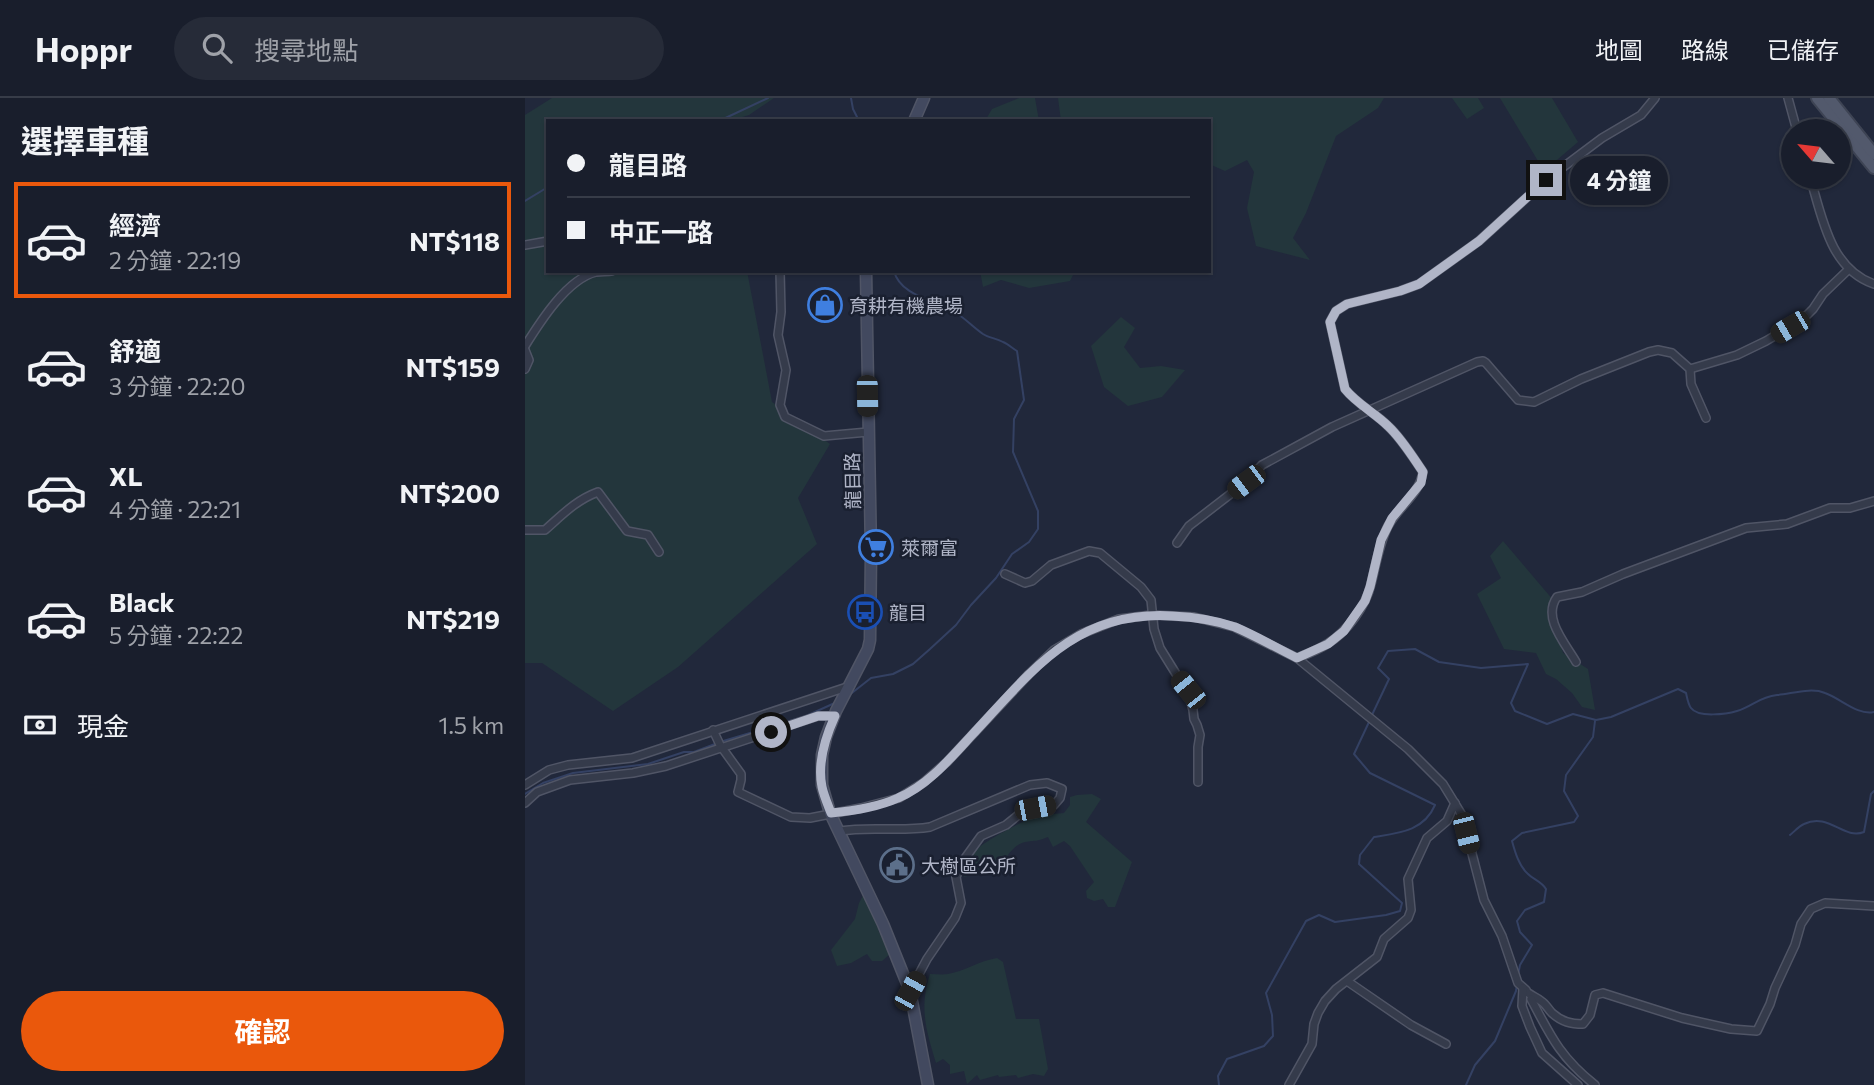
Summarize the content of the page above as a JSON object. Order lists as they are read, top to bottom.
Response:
{
  "streets": {
    "street": ["龍目路"]
  },
  "places": {
    "shop": ["育耕有機農場"],
    "supermarket": ["萊爾富"],
    "bus stop": ["龍目"],
    "public building": ["大樹區公所"]
  },
  "north": "top left",
  "page": {
    "header": "Hoppr",
    "search": "搜尋地點",
    "nav": ["地圖", "路線", "已儲存"],
    "heading": "選擇車種",
    "banner": ["龍目路", "中正一路"],
    "bubble": "4 分鐘",
    "list": [
      {
        "name": "經濟",
        "note": "2 分鐘 · 22:19",
        "value": "NT$118"
      },
      {
        "name": "舒適",
        "note": "3 分鐘 · 22:20",
        "value": "NT$159"
      },
      {
        "name": "XL",
        "note": "4 分鐘 · 22:21",
        "value": "NT$200"
      },
      {
        "name": "Black",
        "note": "5 分鐘 · 22:22",
        "value": "NT$219"
      }
    ],
    "pay": ["現金", "1.5 km"],
    "buttons": "確認"
  }
}
